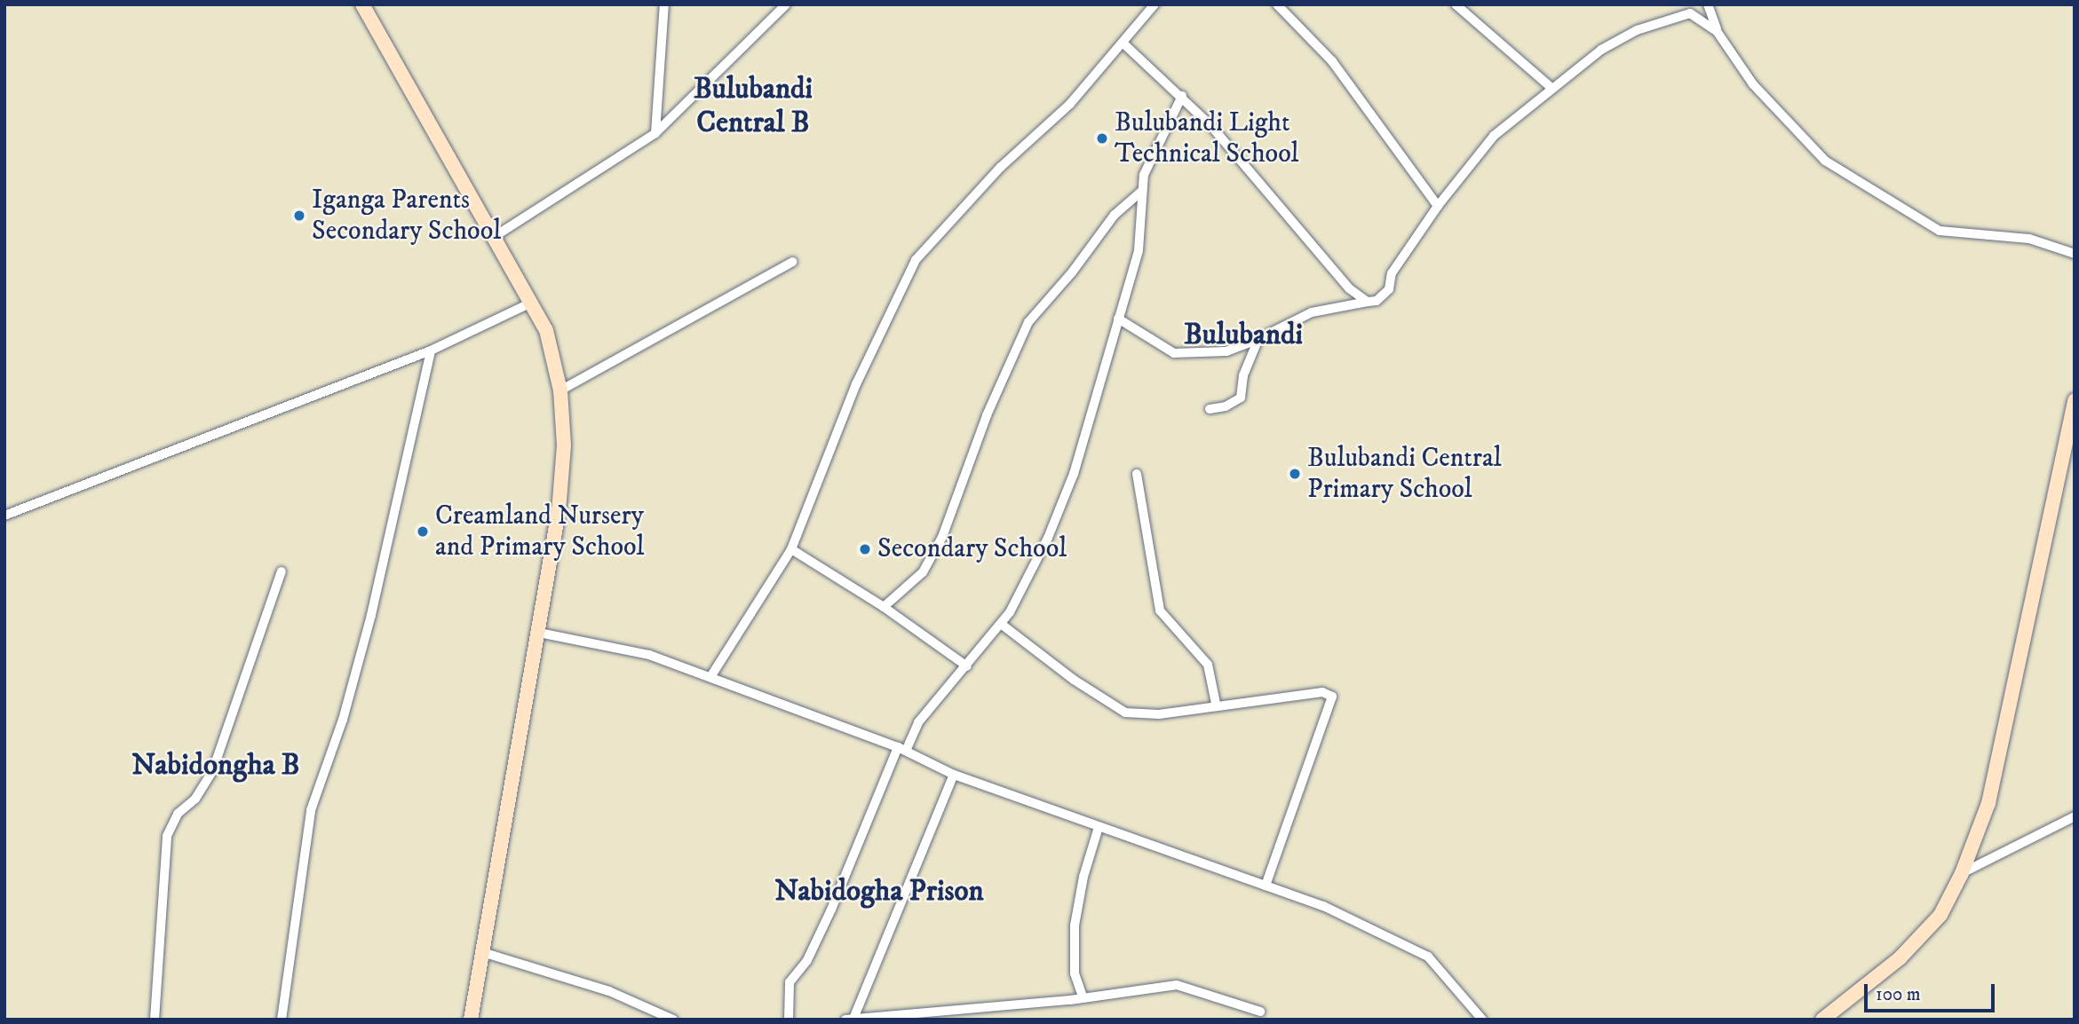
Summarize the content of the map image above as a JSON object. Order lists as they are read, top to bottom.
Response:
{
  "districts": [
    "Bulubandi Central B",
    "Bulubandi",
    "Nabidongha B",
    "Nabidogha Prison"
  ],
  "places": [
    "Bulubandi Light Technical School",
    "Iganga Parents Secondary School",
    "Bulubandi Central Primary School",
    "Creamland Nursery and Primary School",
    "Secondary School"
  ],
  "scale_bar": "100 m"
}
